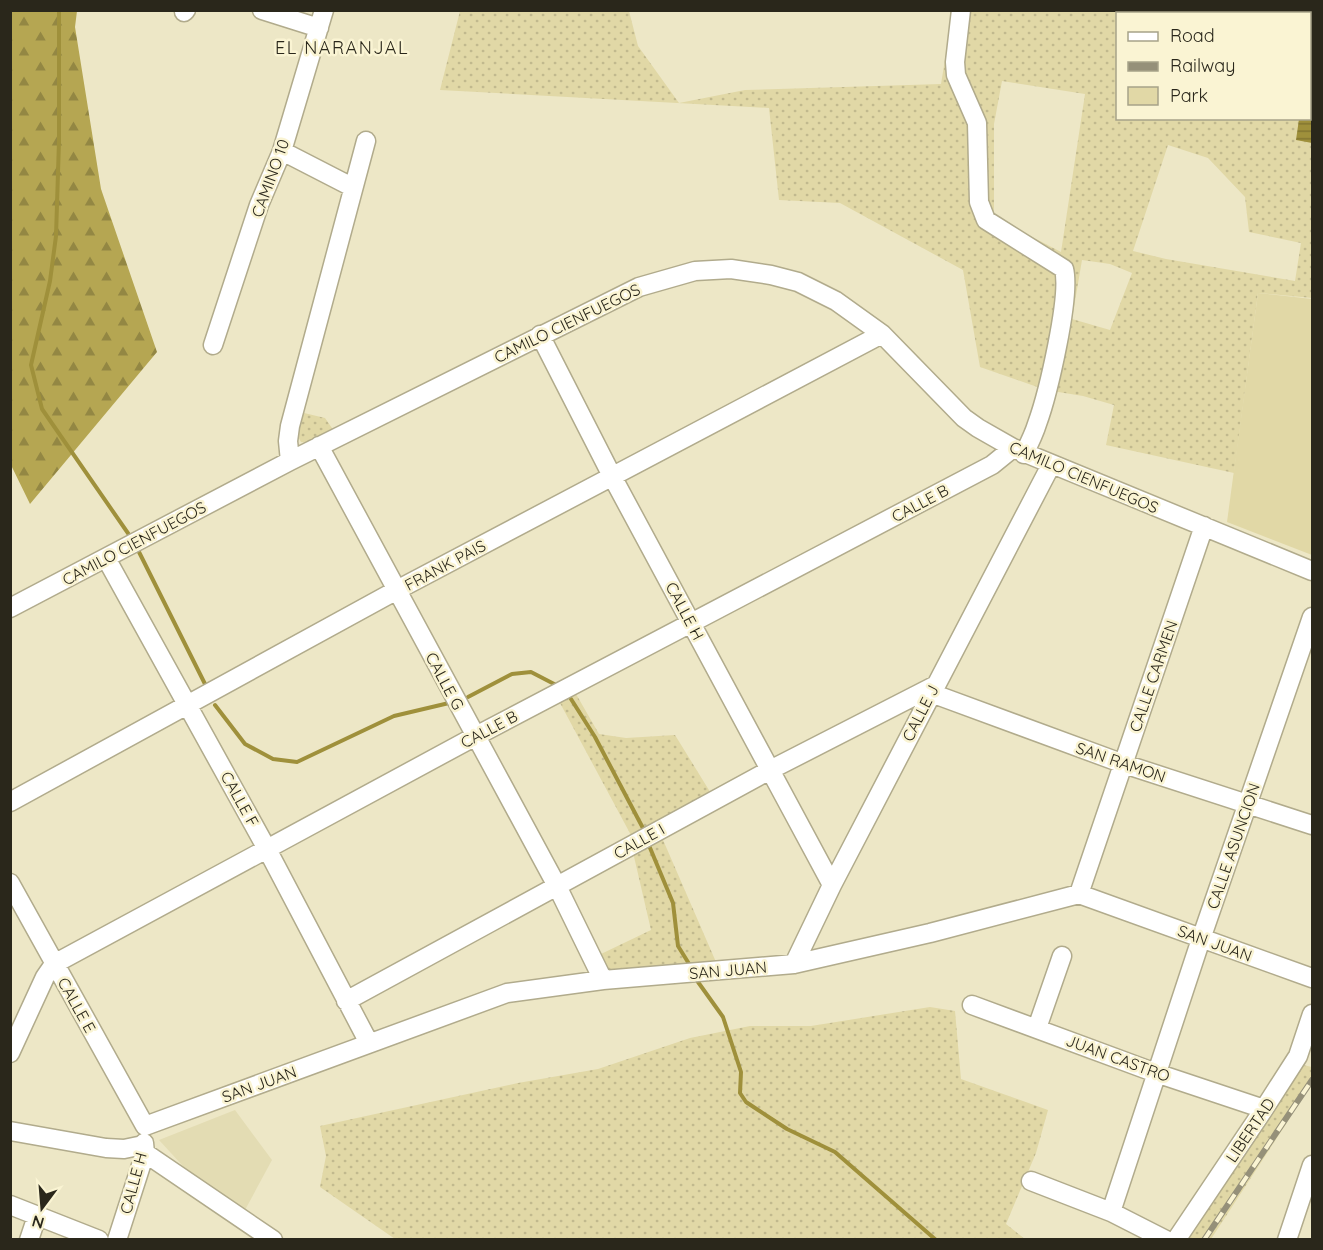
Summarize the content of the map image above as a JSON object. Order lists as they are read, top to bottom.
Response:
{
  "streets": {
    "street": [
      "CAMINO 10",
      "CAMILO CIENFUEGOS",
      "CALLE B",
      "FRANK PAIS",
      "CALLE H",
      "CALLE CARMEN",
      "CALLE G",
      "CALLE J",
      "SAN RAMON",
      "CALLE F",
      "CALLE I",
      "CALLE ASUNCION",
      "SAN JUAN",
      "CALLE E",
      "JUAN CASTRO",
      "LIBERTAD"
    ]
  },
  "crossings": [
    ["CAMILO CIENFUEGOS", "CALLE B"],
    ["CAMILO CIENFUEGOS", "FRANK PAIS"],
    ["CAMILO CIENFUEGOS", "CALLE H"],
    ["CAMILO CIENFUEGOS", "CALLE CARMEN"],
    ["CAMILO CIENFUEGOS", "CALLE G"],
    ["CAMILO CIENFUEGOS", "CALLE J"],
    ["CAMILO CIENFUEGOS", "CALLE F"],
    ["CALLE B", "CALLE H"],
    ["CALLE B", "CALLE G"],
    ["CALLE B", "CALLE F"],
    ["CALLE B", "CALLE E"],
    ["FRANK PAIS", "CALLE H"],
    ["FRANK PAIS", "CALLE G"],
    ["FRANK PAIS", "CALLE F"],
    ["CALLE H", "CALLE J"],
    ["CALLE H", "CALLE I"],
    ["CALLE H", "SAN JUAN"],
    ["CALLE H", "CALLE E"],
    ["CALLE CARMEN", "SAN RAMON"],
    ["CALLE CARMEN", "SAN JUAN"],
    ["CALLE G", "CALLE I"],
    ["CALLE G", "SAN JUAN"],
    ["CALLE J", "SAN RAMON"],
    ["CALLE J", "CALLE I"],
    ["CALLE J", "SAN JUAN"],
    ["SAN RAMON", "CALLE I"],
    ["SAN RAMON", "CALLE ASUNCION"],
    ["CALLE F", "CALLE I"],
    ["CALLE F", "SAN JUAN"],
    ["CALLE ASUNCION", "SAN JUAN"],
    ["CALLE ASUNCION", "JUAN CASTRO"],
    ["SAN JUAN", "CALLE E"],
    ["JUAN CASTRO", "LIBERTAD"]
  ],
  "districts": ["EL NARANJAL"],
  "legend": ["Road", "Railway", "Park"],
  "north": "bottom"
}
